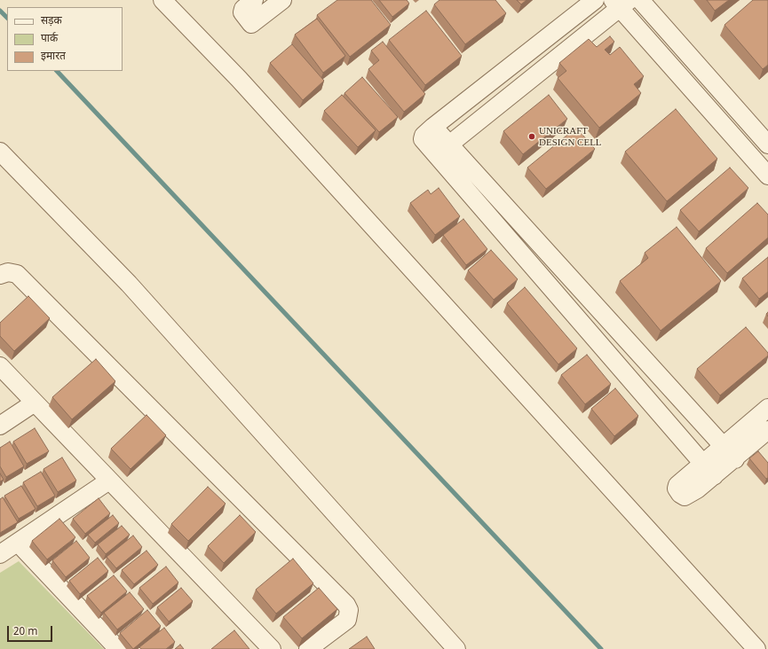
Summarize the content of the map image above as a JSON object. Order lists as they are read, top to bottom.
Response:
{
  "places": ["UNICRAFT DESIGN CELL"],
  "legend": ["सड़क", "पार्क", "इमारत"],
  "scale_bar": "20 m"
}
